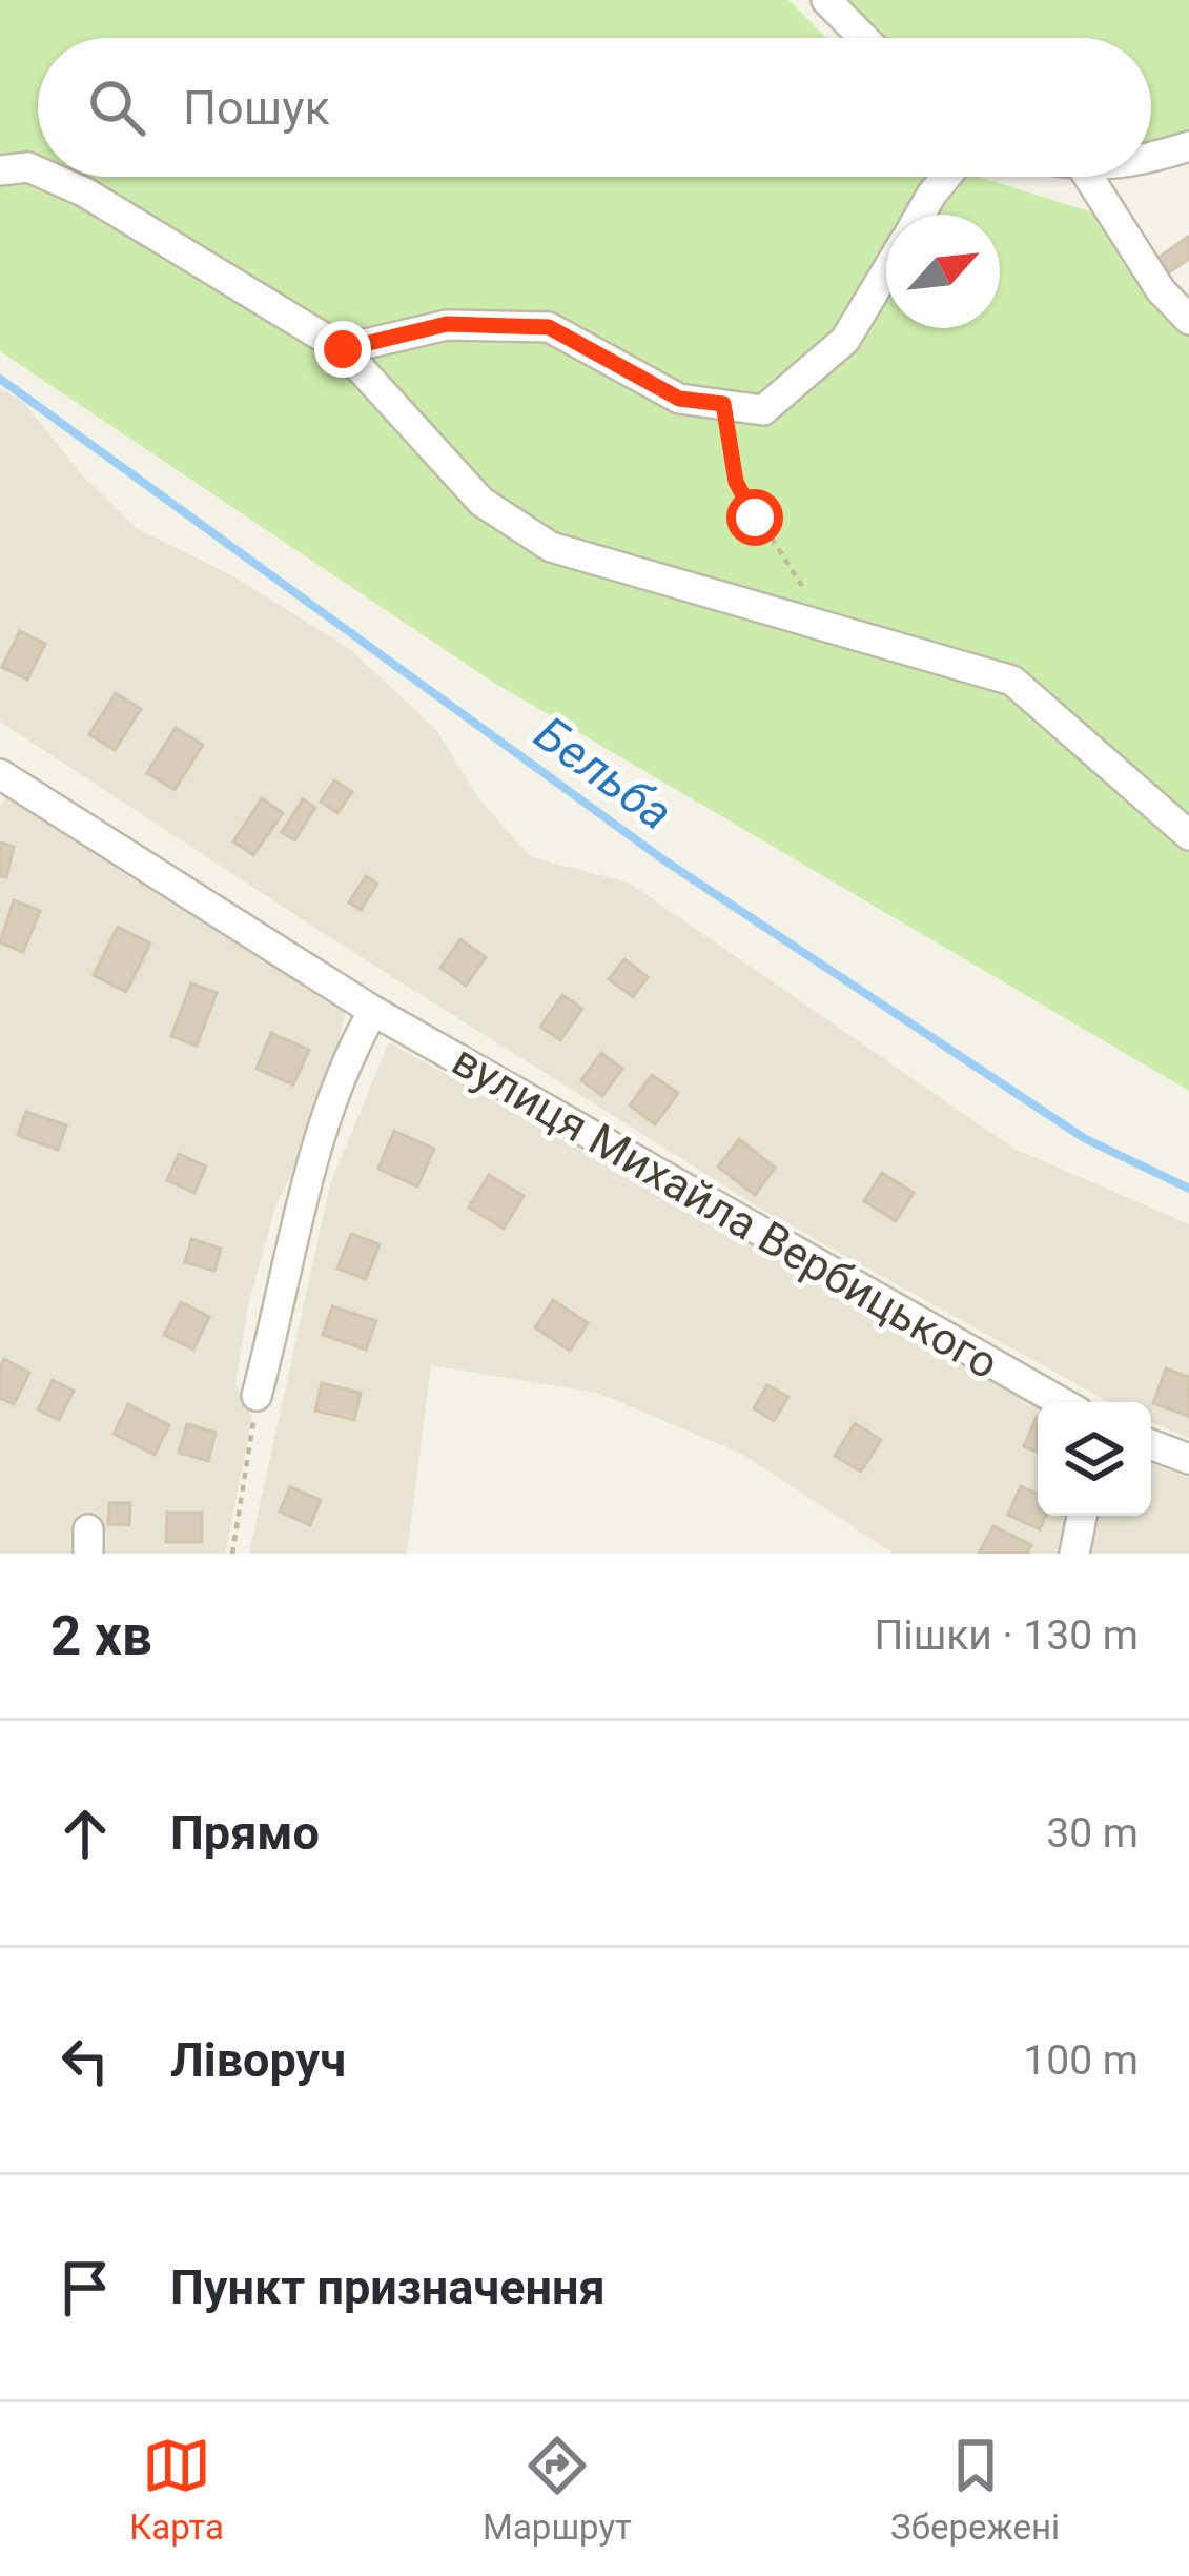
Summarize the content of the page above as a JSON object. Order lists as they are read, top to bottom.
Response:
{
  "streets": {
    "street": ["вулиця Михайла Вербицького"]
  },
  "water": ["Бельба"],
  "north": "top right",
  "page": {
    "search": "Пошук",
    "heading": ["2 хв", "Пішки · 130 m"],
    "list": [
      ["Прямо", "30 m"],
      ["Ліворуч", "100 m"],
      "Пункт призначення"
    ],
    "nav": ["Карта", "Маршрут", "Збережені"]
  }
}
